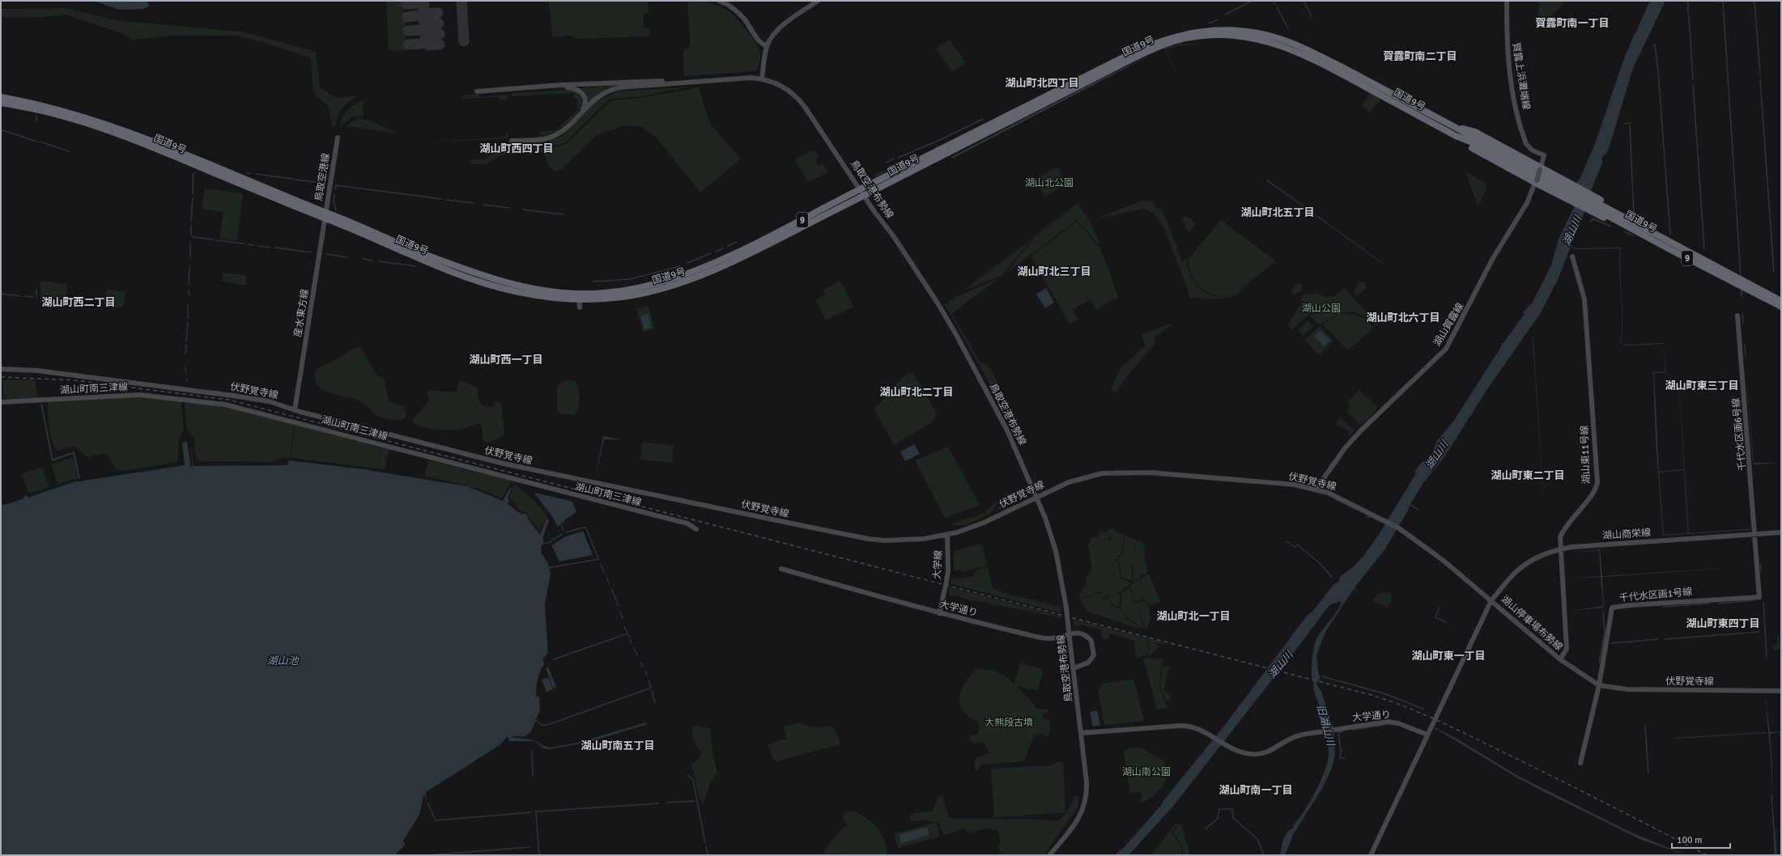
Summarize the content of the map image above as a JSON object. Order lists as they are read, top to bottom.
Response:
{
  "streets": {
    "highway": ["国道9号", "9"],
    "street": [
      "賀露上浜灘端線",
      "鳥取空港線",
      "鳥取空港布勢線",
      "産水東方線",
      "湖山賀露線",
      "湖山町南三津線",
      "伏野覚寺線",
      "千代水区画6号線",
      "湖山東11号線",
      "湖山商栄線",
      "大学線",
      "千代水区画1号線",
      "大学通り",
      "湖山停車場布勢線"
    ]
  },
  "crossings": [
    ["国道9号", "鳥取空港線"],
    ["国道9号", "鳥取空港布勢線"],
    ["国道9号", "9"],
    ["国道9号", "産水東方線"],
    ["賀露上浜灘端線", "湖山賀露線"],
    ["鳥取空港線", "産水東方線"],
    ["鳥取空港布勢線", "伏野覚寺線"],
    ["鳥取空港布勢線", "大学通り"],
    ["9", "湖山賀露線"],
    ["産水東方線", "伏野覚寺線"],
    ["湖山賀露線", "伏野覚寺線"],
    ["伏野覚寺線", "湖山商栄線"],
    ["伏野覚寺線", "大学線"],
    ["伏野覚寺線", "千代水区画1号線"],
    ["伏野覚寺線", "湖山停車場布勢線"],
    ["千代水区画6号線", "湖山商栄線"],
    ["千代水区画6号線", "千代水区画1号線"],
    ["湖山東11号線", "湖山商栄線"],
    ["湖山東11号線", "湖山停車場布勢線"],
    ["湖山商栄線", "湖山停車場布勢線"],
    ["大学線", "大学通り"],
    ["千代水区画1号線", "湖山停車場布勢線"],
    ["大学通り", "湖山停車場布勢線"]
  ],
  "districts": [
    "賀露町南一丁目",
    "賀露町南二丁目",
    "湖山町北四丁目",
    "湖山町西四丁目",
    "湖山町北五丁目",
    "湖山町北三丁目",
    "湖山町西二丁目",
    "湖山町北六丁目",
    "湖山町西一丁目",
    "湖山町東三丁目",
    "湖山町北二丁目",
    "湖山町東二丁目",
    "湖山町北一丁目",
    "湖山町東四丁目",
    "湖山町東一丁目",
    "湖山町南五丁目",
    "湖山町南一丁目"
  ],
  "water": ["湖山川", "湖山池", "旧湖山川"],
  "parks": [
    "湖山北公園",
    "湖山公園",
    "大熊段古墳",
    "湖山南公園"
  ],
  "scale_bar": "100 m"
}
